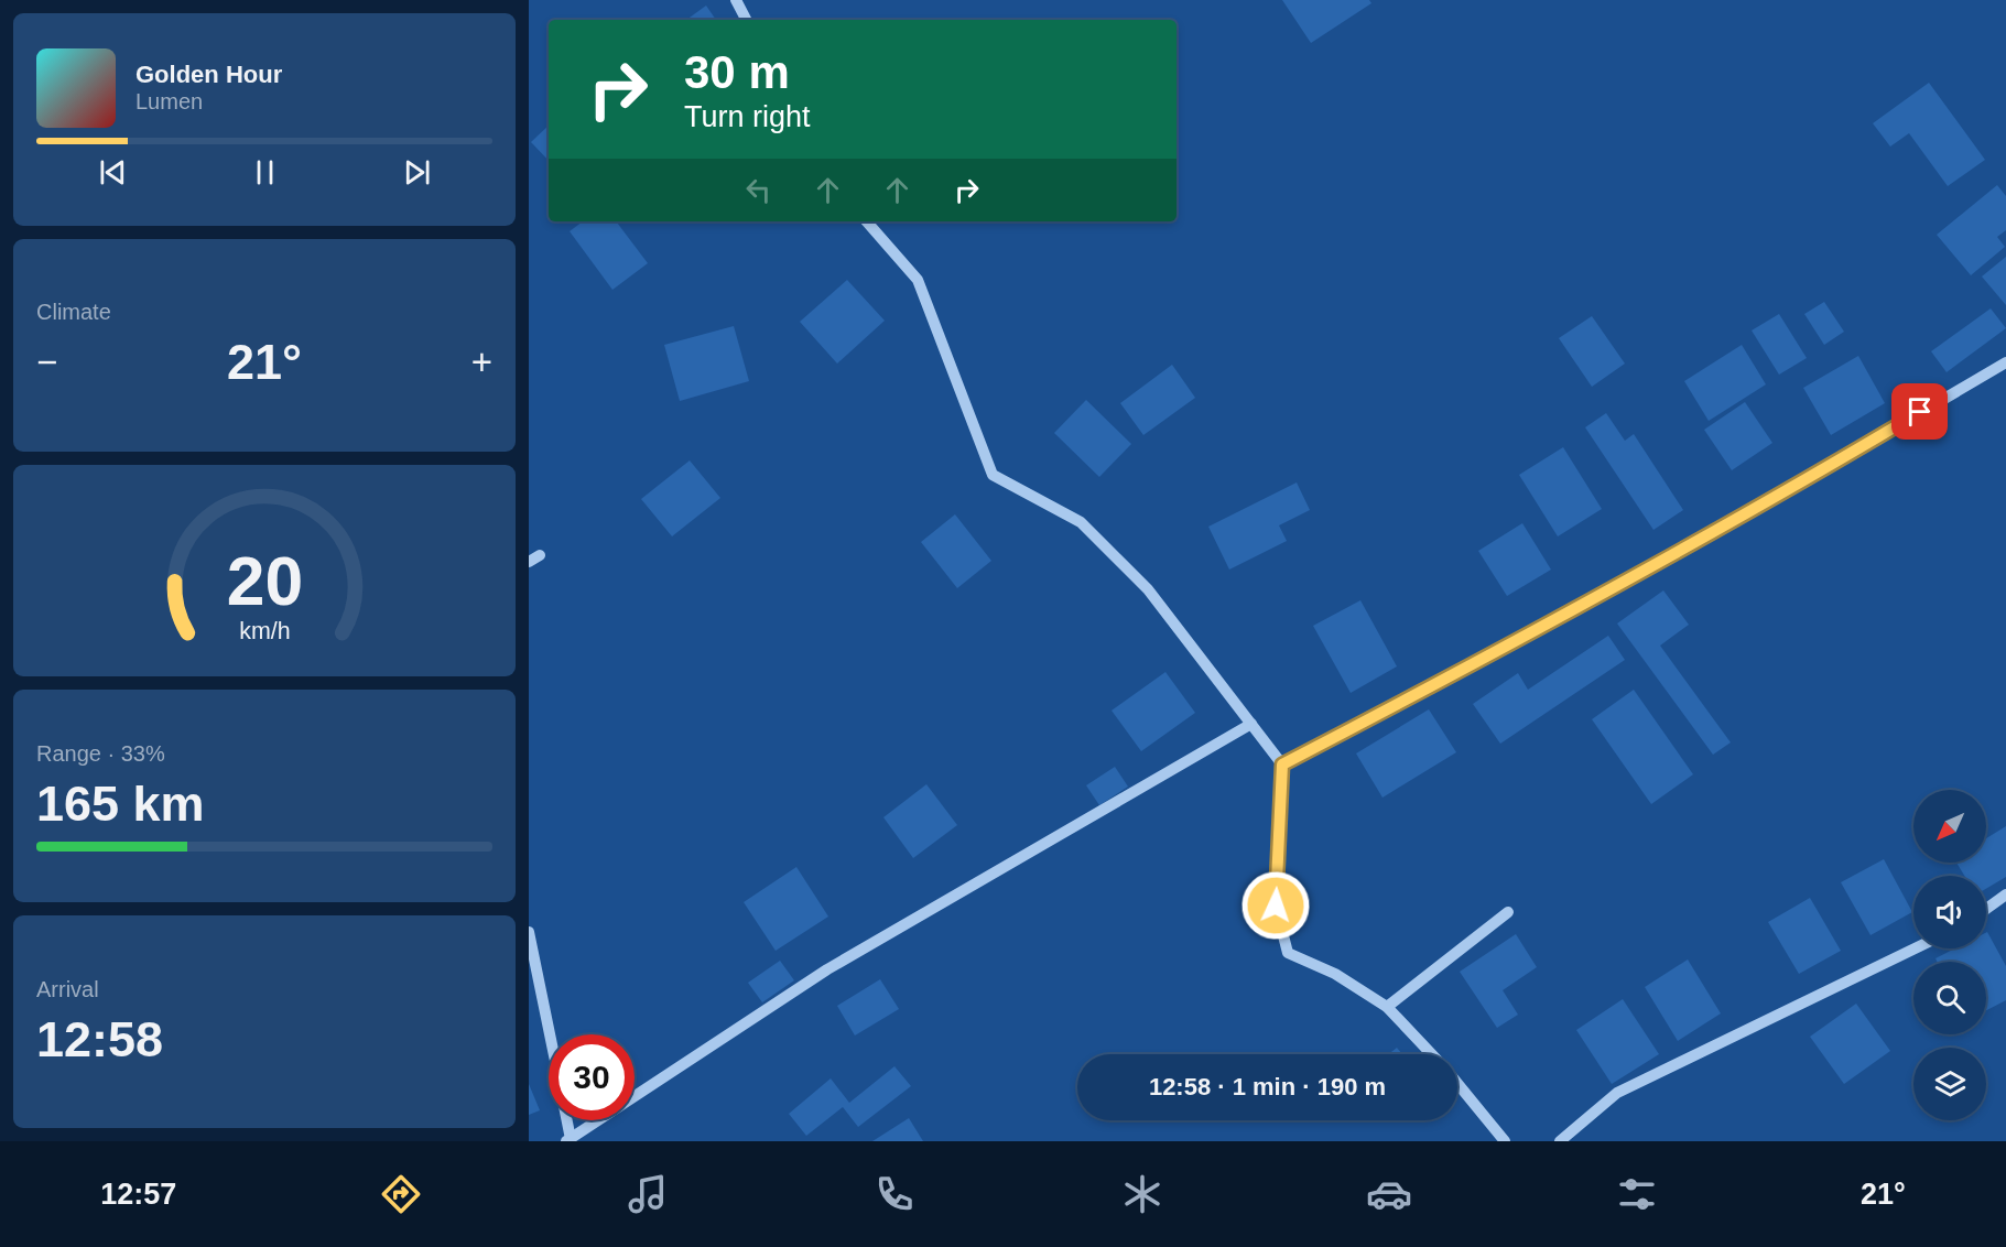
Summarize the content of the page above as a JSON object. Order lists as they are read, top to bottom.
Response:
{
  "north": "bottom left",
  "page": {
    "turn": ["30 m", "Turn right"],
    "song": ["Golden Hour", "Lumen"],
    "tile": [
      "Climate",
      ["Range · 33%", "165 km"],
      ["Arrival", "12:58"]
    ],
    "heat": ["−", "21°", "+"],
    "limit": "30",
    "trip": "12:58 · 1 min · 190 m",
    "tabs": ["12:57", "21°"],
    "gauge": ["20", "km/h"]
  }
}
